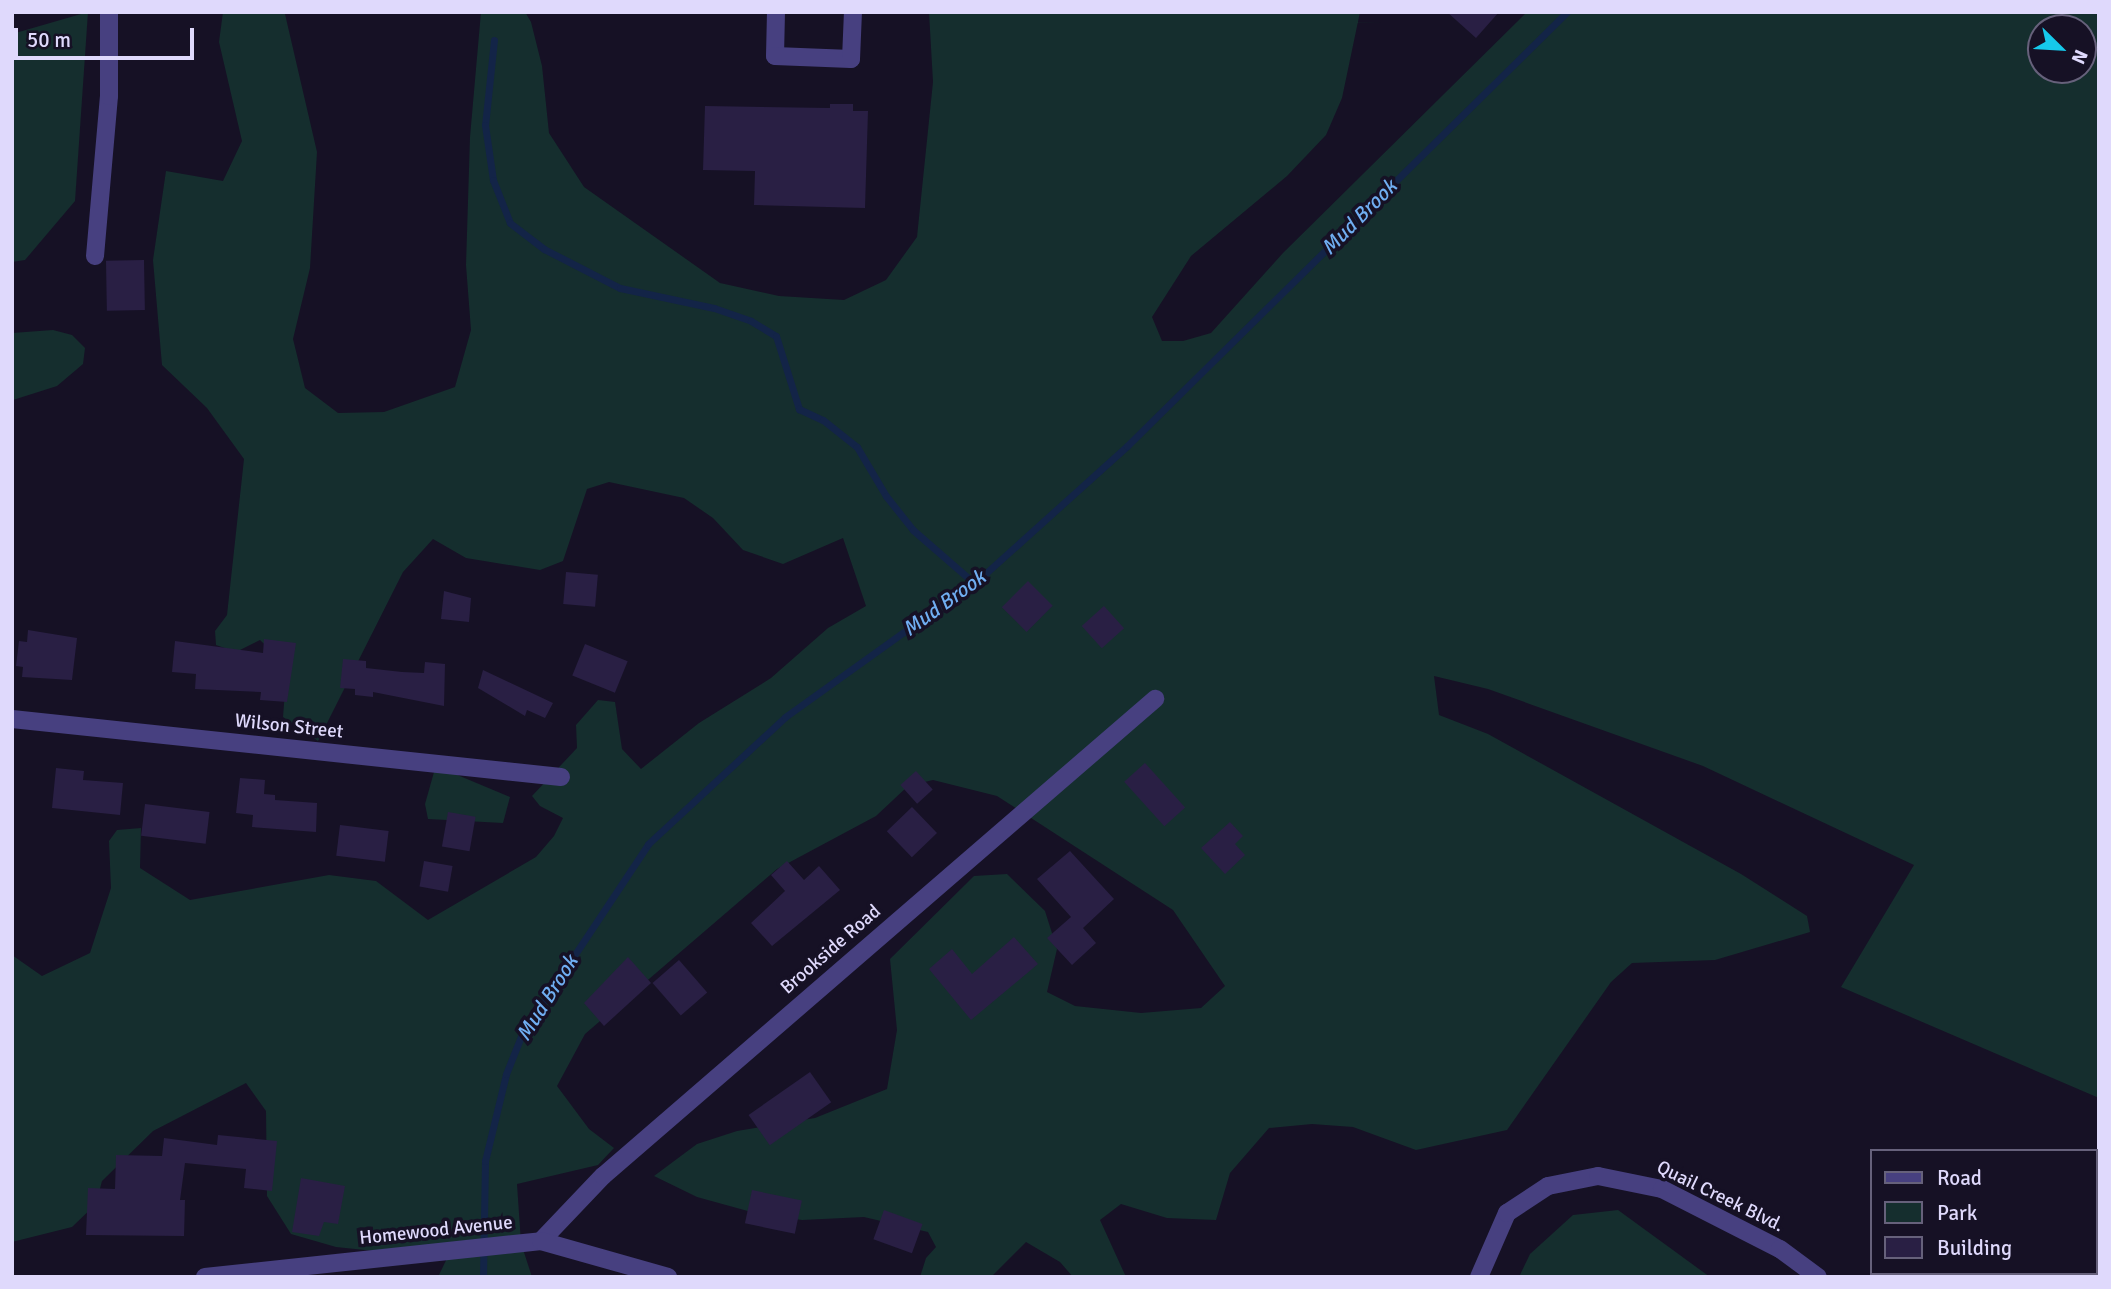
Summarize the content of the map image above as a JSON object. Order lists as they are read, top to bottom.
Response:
{
  "streets": {
    "street": [
      "Wilson Street",
      "Brookside Road",
      "Quail Creek Blvd.",
      "Homewood Avenue"
    ]
  },
  "crossings": [
    ["Brookside Road", "Homewood Avenue"]
  ],
  "water": ["Mud Brook"],
  "legend": ["Road", "Park", "Building"],
  "scale_bar": "50 m",
  "north": "bottom right"
}
